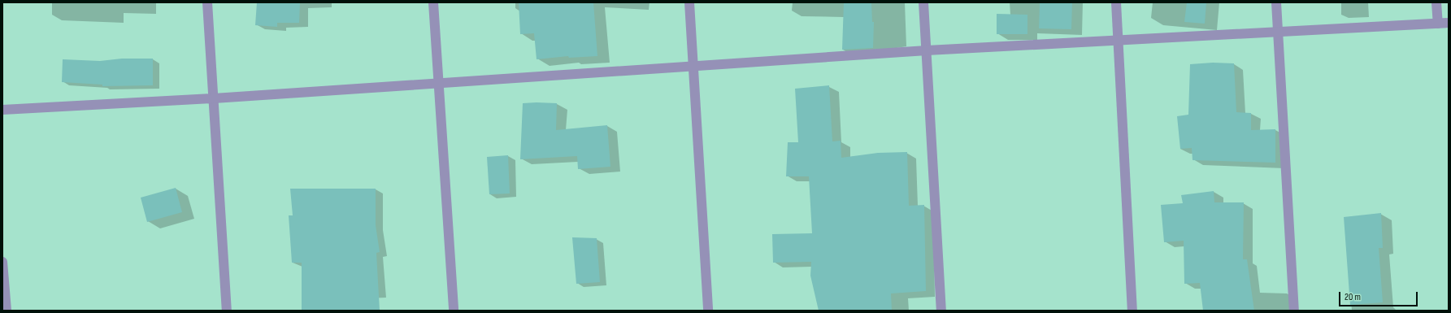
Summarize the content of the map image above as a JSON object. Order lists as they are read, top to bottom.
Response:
{
  "scale_bar": "20 m"
}
